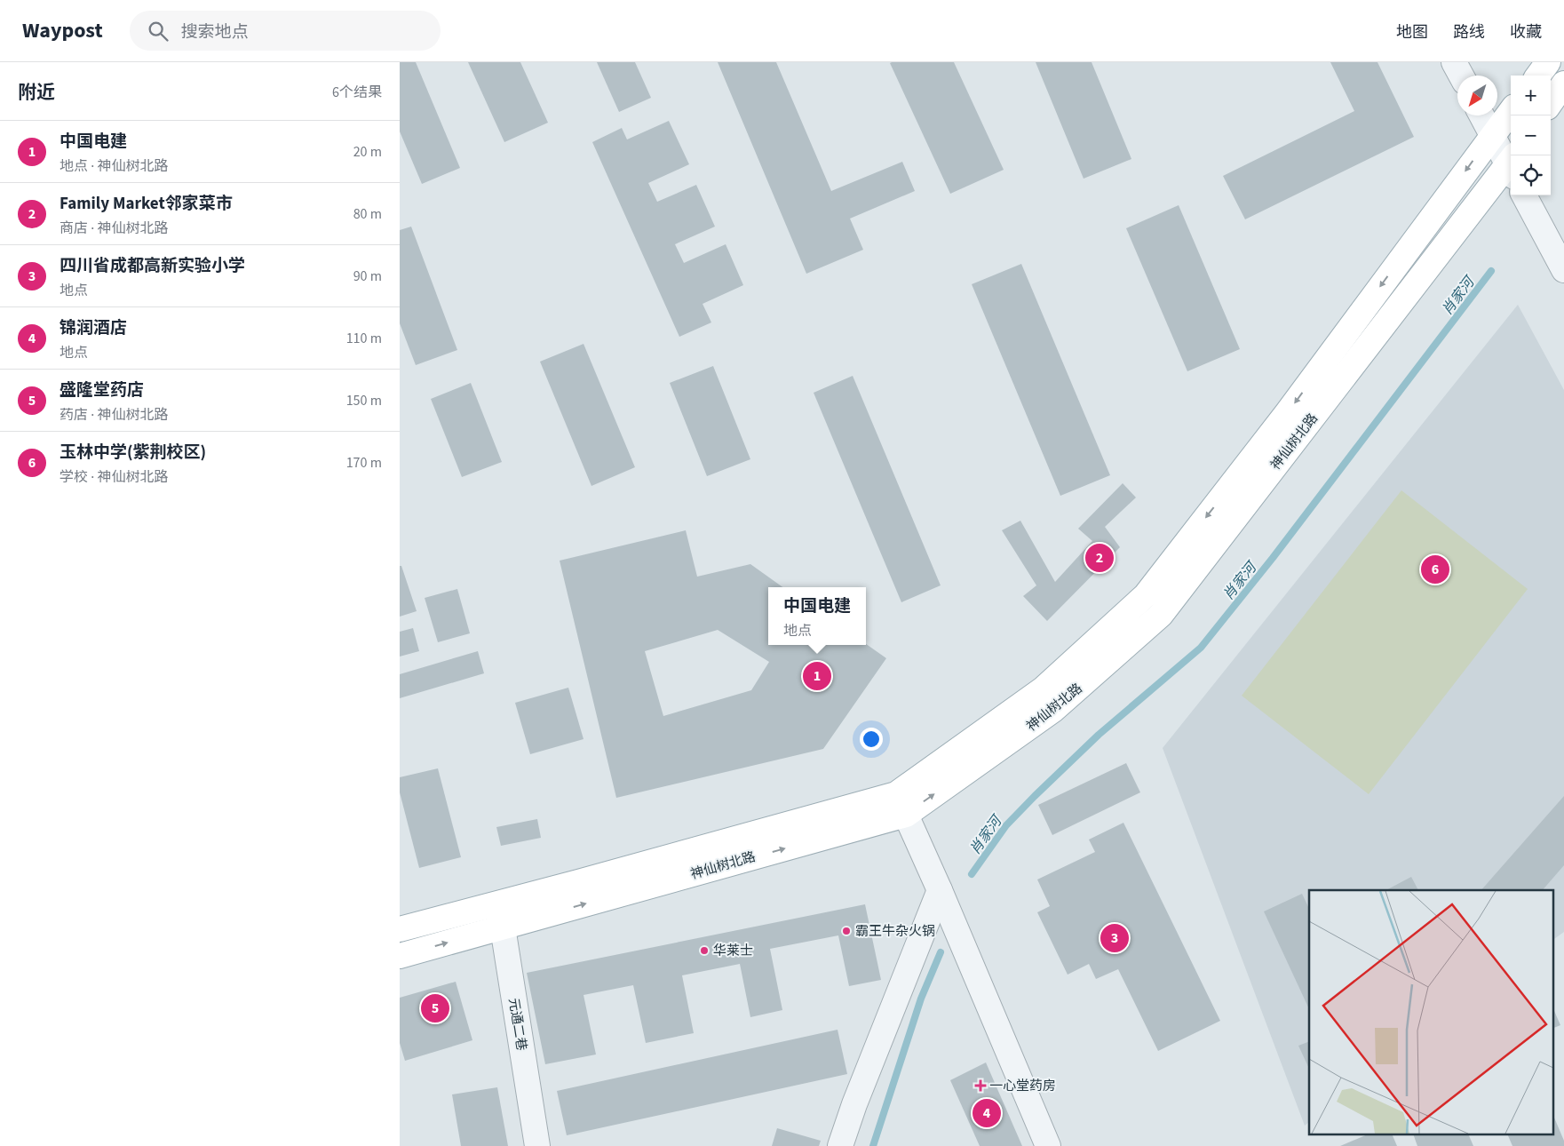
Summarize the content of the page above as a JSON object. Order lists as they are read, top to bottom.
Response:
{
  "streets": {
    "main road": ["神仙树北路"],
    "street": ["元通二巷"]
  },
  "crossings": [
    ["神仙树北路", "元通二巷"]
  ],
  "water": ["肖家河"],
  "places": {
    "other": ["霸王牛杂火锅", "华莱士"],
    "health": ["一心堂药房"]
  },
  "north": "bottom left",
  "page": {
    "header": "Waypost",
    "search": "搜索地点",
    "nav": ["地图", "路线", "收藏"],
    "heading": ["附近", "6个结果"],
    "map_buttons": ["+", "−"],
    "list": [
      {
        "mark": "1",
        "name": "中国电建",
        "note": "地点 · 神仙树北路",
        "value": "20 m"
      },
      {
        "mark": "2",
        "name": "Family Market邻家菜市",
        "note": "商店 · 神仙树北路",
        "value": "80 m"
      },
      {
        "mark": "3",
        "name": "四川省成都高新实验小学",
        "note": "地点",
        "value": "90 m"
      },
      {
        "mark": "4",
        "name": "锦润酒店",
        "note": "地点",
        "value": "110 m"
      },
      {
        "mark": "5",
        "name": "盛隆堂药店",
        "note": "药店 · 神仙树北路",
        "value": "150 m"
      },
      {
        "mark": "6",
        "name": "玉林中学(紫荆校区)",
        "note": "学校 · 神仙树北路",
        "value": "170 m"
      }
    ],
    "pins": [
      "2",
      "6",
      "1",
      "3",
      "5",
      "4"
    ],
    "popup": ["中国电建", "地点"]
  }
}
